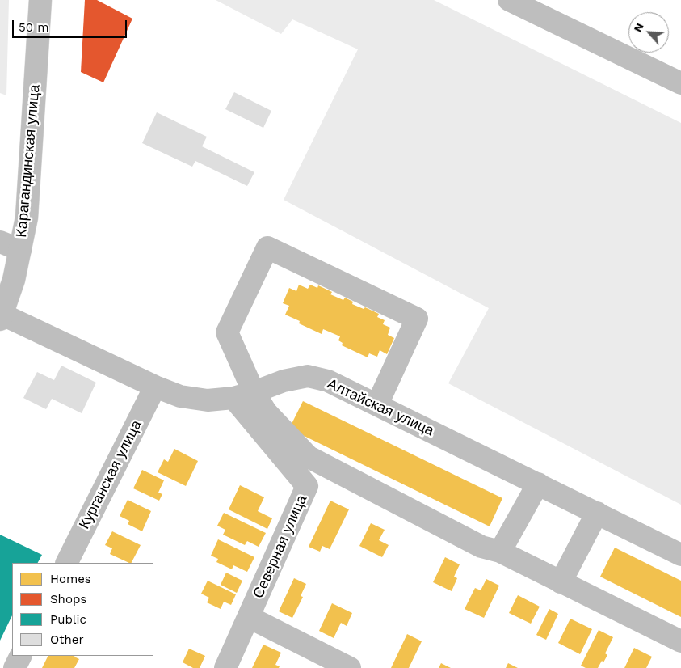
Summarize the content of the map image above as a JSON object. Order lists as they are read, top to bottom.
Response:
{
  "streets": {
    "street": [
      "Карагандинская улица",
      "Алтайская улица",
      "Курганская улица",
      "Северная улица"
    ]
  },
  "crossings": [
    ["Карагандинская улица", "Алтайская улица"],
    ["Алтайская улица", "Курганская улица"],
    ["Алтайская улица", "Северная улица"]
  ],
  "legend": [
    "Homes",
    "Shops",
    "Public",
    "Other"
  ],
  "scale_bar": "50 m",
  "north": "top left"
}
